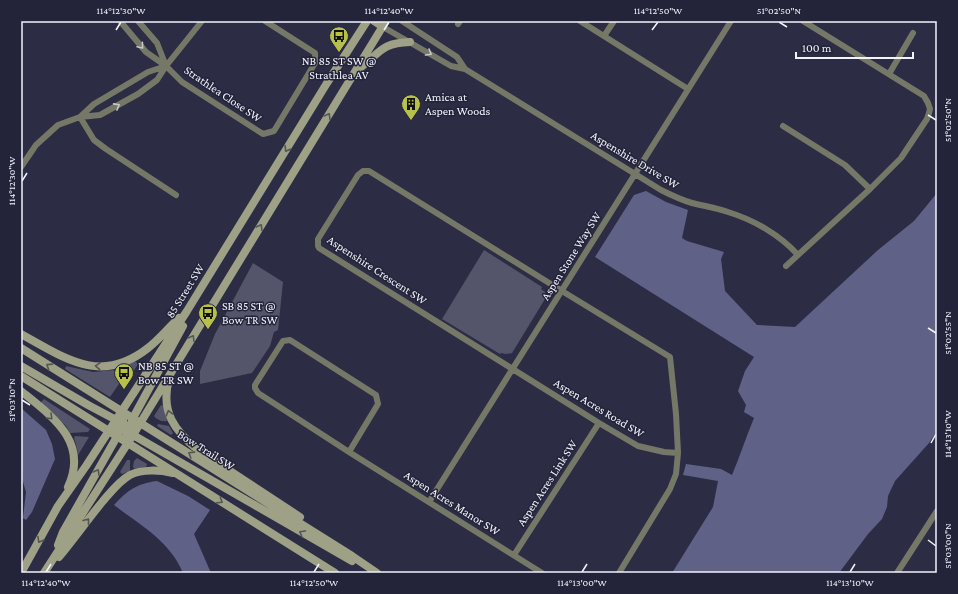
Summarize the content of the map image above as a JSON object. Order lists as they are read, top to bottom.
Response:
{
  "streets": {
    "main road": ["85 Street SW", "Bow Trail SW"],
    "street": [
      "Strathlea Close SW",
      "Aspenshire Drive SW",
      "Aspen Stone Way SW",
      "Aspenshire Crescent SW",
      "Aspen Acres Road SW",
      "Aspen Acres Link SW",
      "Aspen Acres Manor SW"
    ]
  },
  "crossings": [
    ["Aspenshire Drive SW", "Aspen Stone Way SW"],
    ["Aspenshire Drive SW", "85 Street SW"],
    ["Aspen Stone Way SW", "Aspenshire Crescent SW"],
    ["Aspen Stone Way SW", "Aspen Acres Road SW"],
    ["Aspen Stone Way SW", "Aspen Acres Manor SW"],
    ["Aspenshire Crescent SW", "Aspen Acres Road SW"],
    ["85 Street SW", "Bow Trail SW"],
    ["Aspen Acres Road SW", "Aspen Acres Link SW"],
    ["Aspen Acres Link SW", "Aspen Acres Manor SW"]
  ],
  "places": {
    "bus stop": ["NB 85 ST SW @ Strathlea AV", "SB 85 ST @ Bow TR SW", "NB 85 ST @ Bow TR SW"],
    "building": ["Amica at Aspen Woods"]
  },
  "scale_bar": "100 m",
  "coordinates": [
    "114°12'30\"W",
    "114°12'40\"W",
    "114°12'50\"W",
    "51°02'50\"N",
    "51°02'55\"N",
    "51°03'10\"N",
    "114°13'10\"W",
    "51°03'00\"N",
    "114°13'00\"W"
  ]
}
